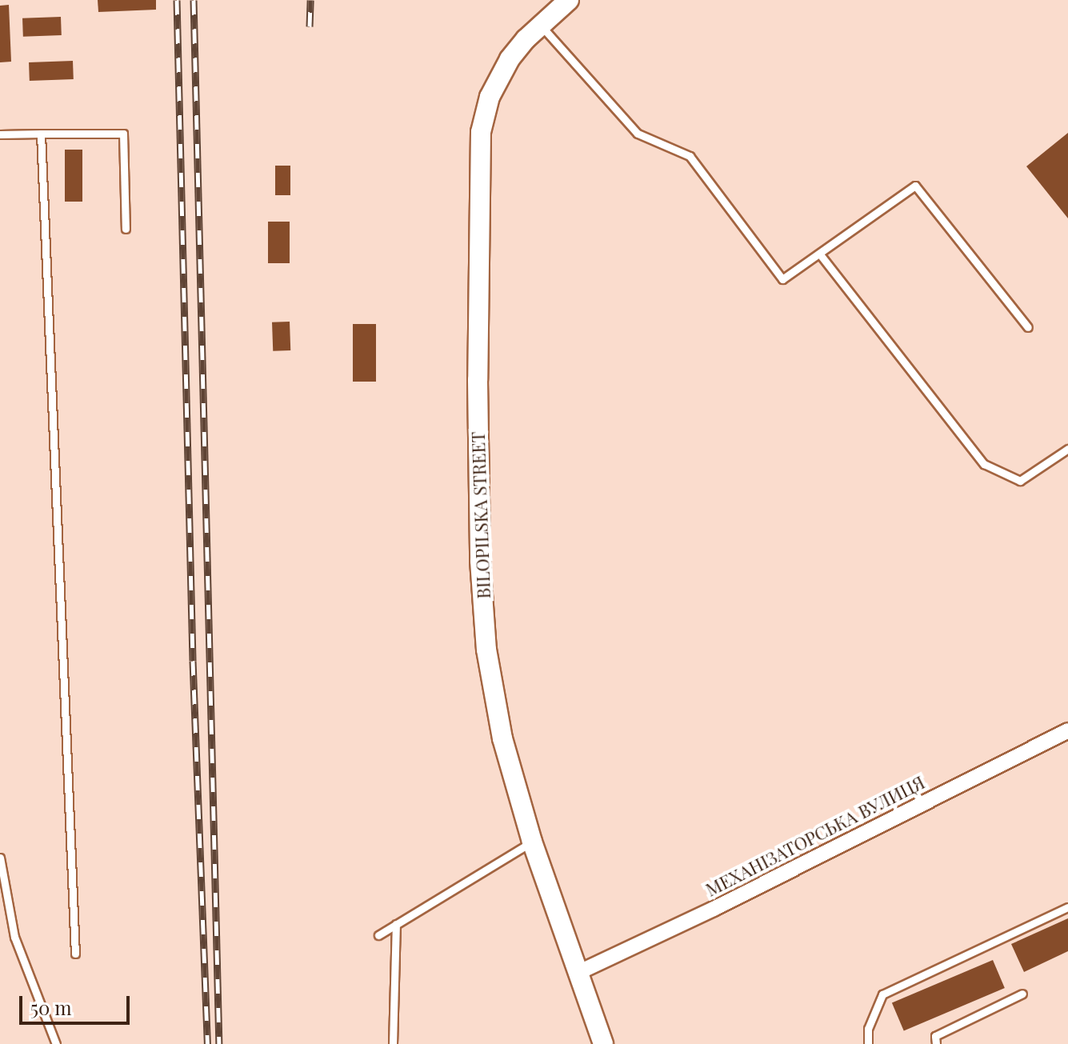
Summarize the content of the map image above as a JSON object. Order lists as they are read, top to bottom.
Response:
{
  "streets": {
    "main road": ["BILOPILSKA STREET"],
    "street": ["МЕХАНІЗАТОРСЬКА ВУЛИЦЯ"]
  },
  "crossings": [
    ["BILOPILSKA STREET", "МЕХАНІЗАТОРСЬКА ВУЛИЦЯ"]
  ],
  "scale_bar": "50 m"
}
